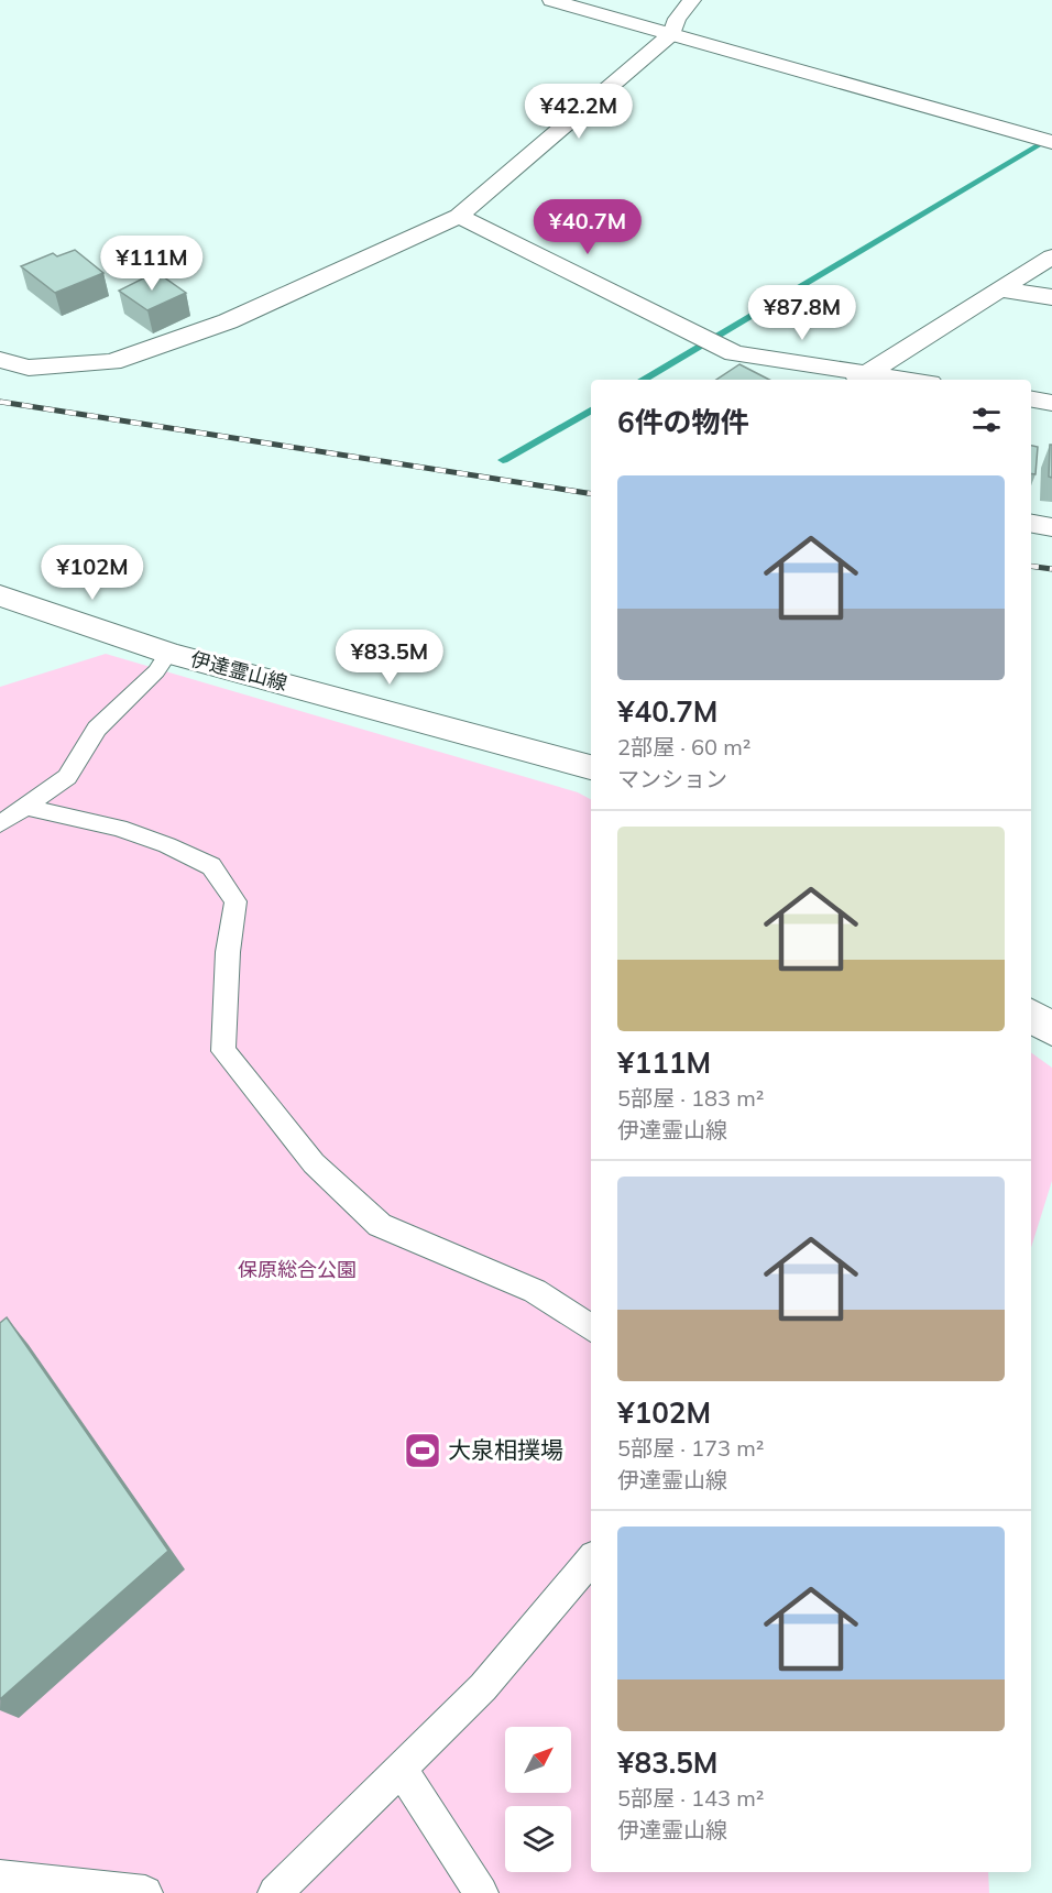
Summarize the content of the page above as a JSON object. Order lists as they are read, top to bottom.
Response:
{
  "streets": {
    "street": ["伊達霊山線"]
  },
  "parks": ["保原総合公園"],
  "places": {
    "sports": ["大泉相撲場"]
  },
  "north": "top right",
  "page": {
    "price": [
      "¥42.2M",
      "¥40.7M",
      "¥111M",
      "¥87.8M",
      "¥102M",
      "¥83.5M"
    ],
    "heading": "6件の物件",
    "list": [
      {
        "name": "¥40.7M",
        "note": "2部屋 · 60 m² · マンション"
      },
      {
        "name": "¥111M",
        "note": "5部屋 · 183 m² · 伊達霊山線"
      },
      {
        "name": "¥102M",
        "note": "5部屋 · 173 m² · 伊達霊山線"
      },
      {
        "name": "¥83.5M",
        "note": "5部屋 · 143 m² · 伊達霊山線"
      }
    ]
  }
}
